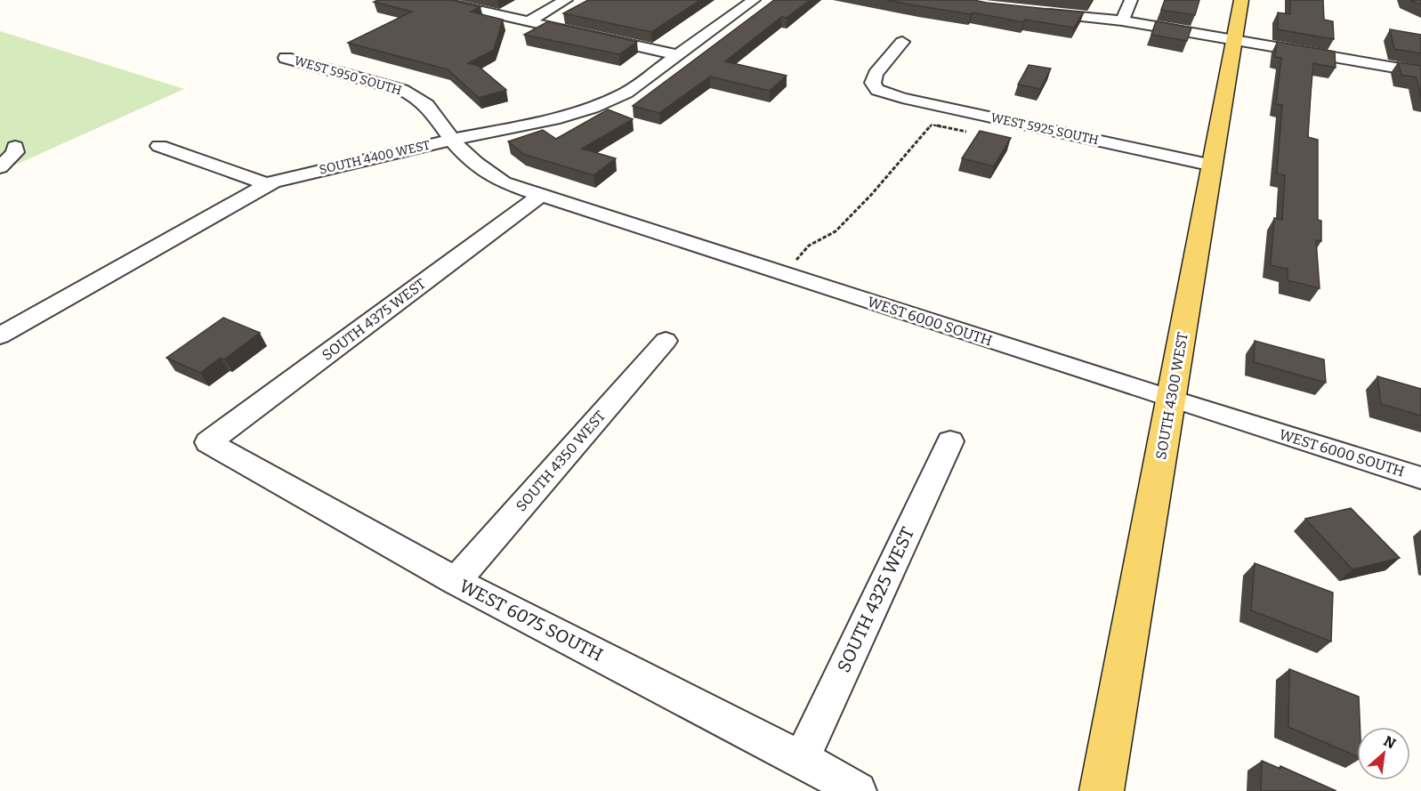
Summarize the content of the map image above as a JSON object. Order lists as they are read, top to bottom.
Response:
{
  "streets": {
    "main road": ["SOUTH 4300 WEST"],
    "street": [
      "WEST 5950 SOUTH",
      "WEST 5925 SOUTH",
      "SOUTH 4400 WEST",
      "SOUTH 4375 WEST",
      "WEST 6000 SOUTH",
      "SOUTH 4350 WEST",
      "SOUTH 4325 WEST",
      "WEST 6075 SOUTH"
    ]
  },
  "crossings": [
    ["WEST 5950 SOUTH", "SOUTH 4400 WEST"],
    ["WEST 5950 SOUTH", "WEST 6000 SOUTH"],
    ["WEST 5925 SOUTH", "SOUTH 4300 WEST"],
    ["SOUTH 4400 WEST", "WEST 6000 SOUTH"],
    ["SOUTH 4375 WEST", "WEST 6000 SOUTH"],
    ["SOUTH 4375 WEST", "WEST 6075 SOUTH"],
    ["WEST 6000 SOUTH", "SOUTH 4300 WEST"],
    ["SOUTH 4350 WEST", "WEST 6075 SOUTH"],
    ["SOUTH 4325 WEST", "WEST 6075 SOUTH"]
  ],
  "north": "top right"
}
